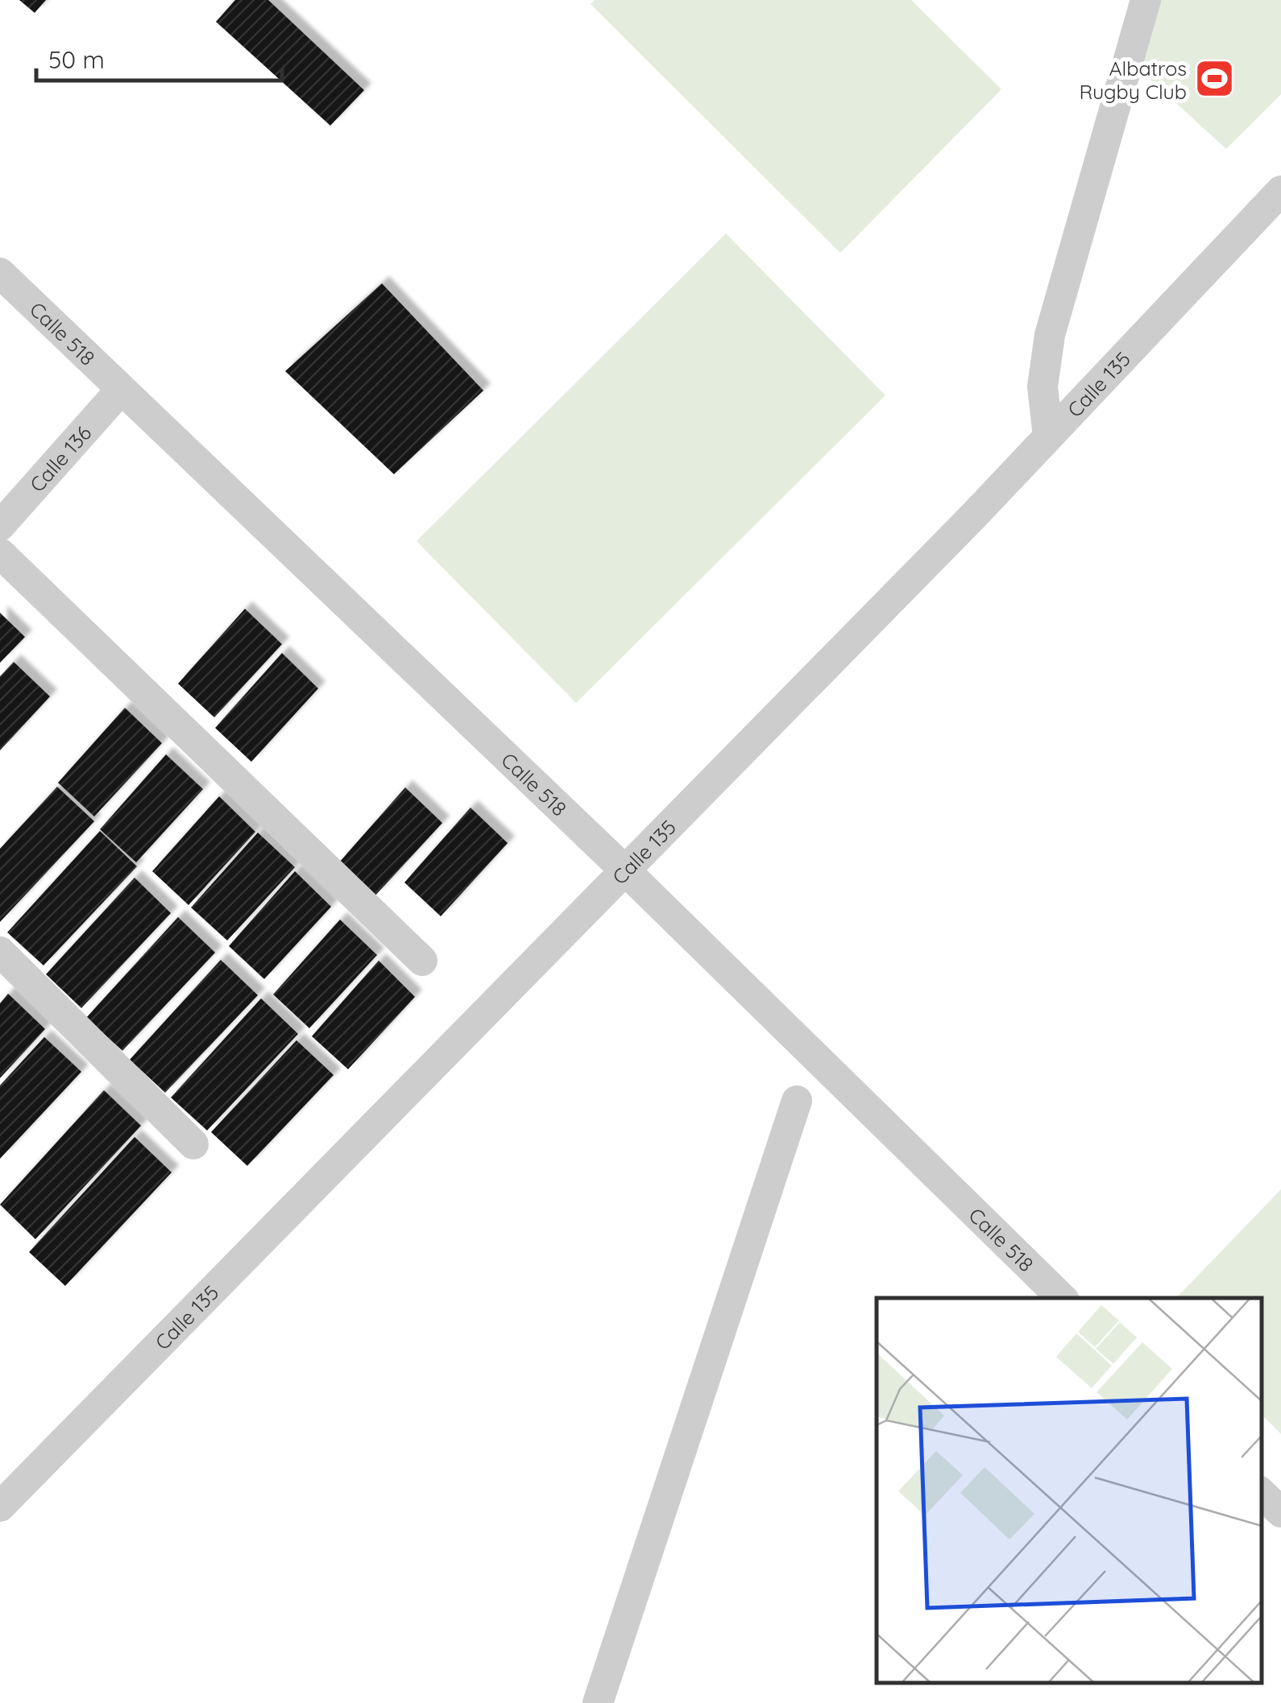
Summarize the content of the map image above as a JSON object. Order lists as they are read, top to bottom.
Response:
{
  "streets": {
    "street": ["Calle 518", "Calle 135", "Calle 136"]
  },
  "crossings": [
    ["Calle 518", "Calle 135"],
    ["Calle 518", "Calle 136"]
  ],
  "places": {
    "sports": ["Albatros Rugby Club"]
  },
  "scale_bar": "50 m"
}
